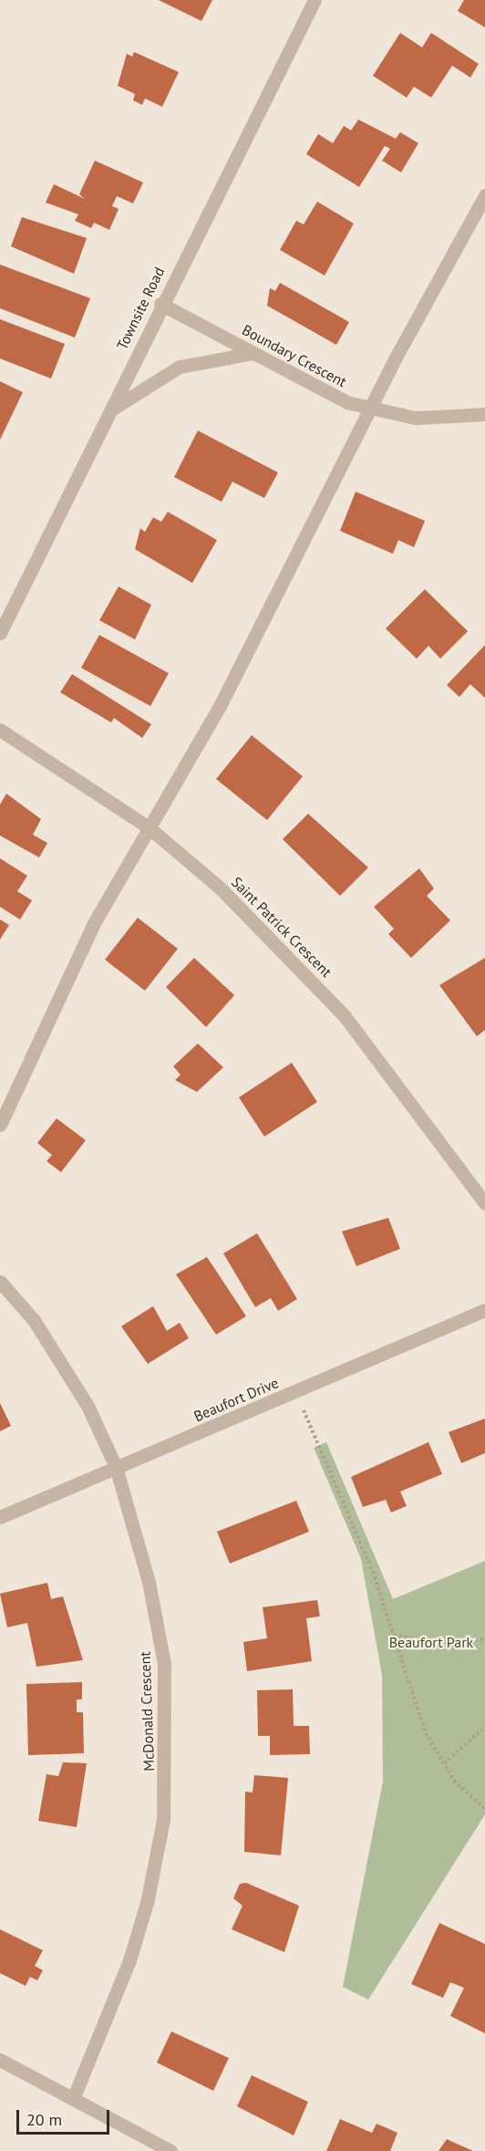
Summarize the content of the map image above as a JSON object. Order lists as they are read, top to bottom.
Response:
{
  "streets": {
    "street": [
      "Townsite Road",
      "Boundary Crescent",
      "Saint Patrick Crescent",
      "Beaufort Drive",
      "McDonald Crescent"
    ]
  },
  "crossings": [
    ["Townsite Road", "Boundary Crescent"],
    ["Beaufort Drive", "McDonald Crescent"]
  ],
  "parks": ["Beaufort Park"],
  "scale_bar": "20 m"
}
